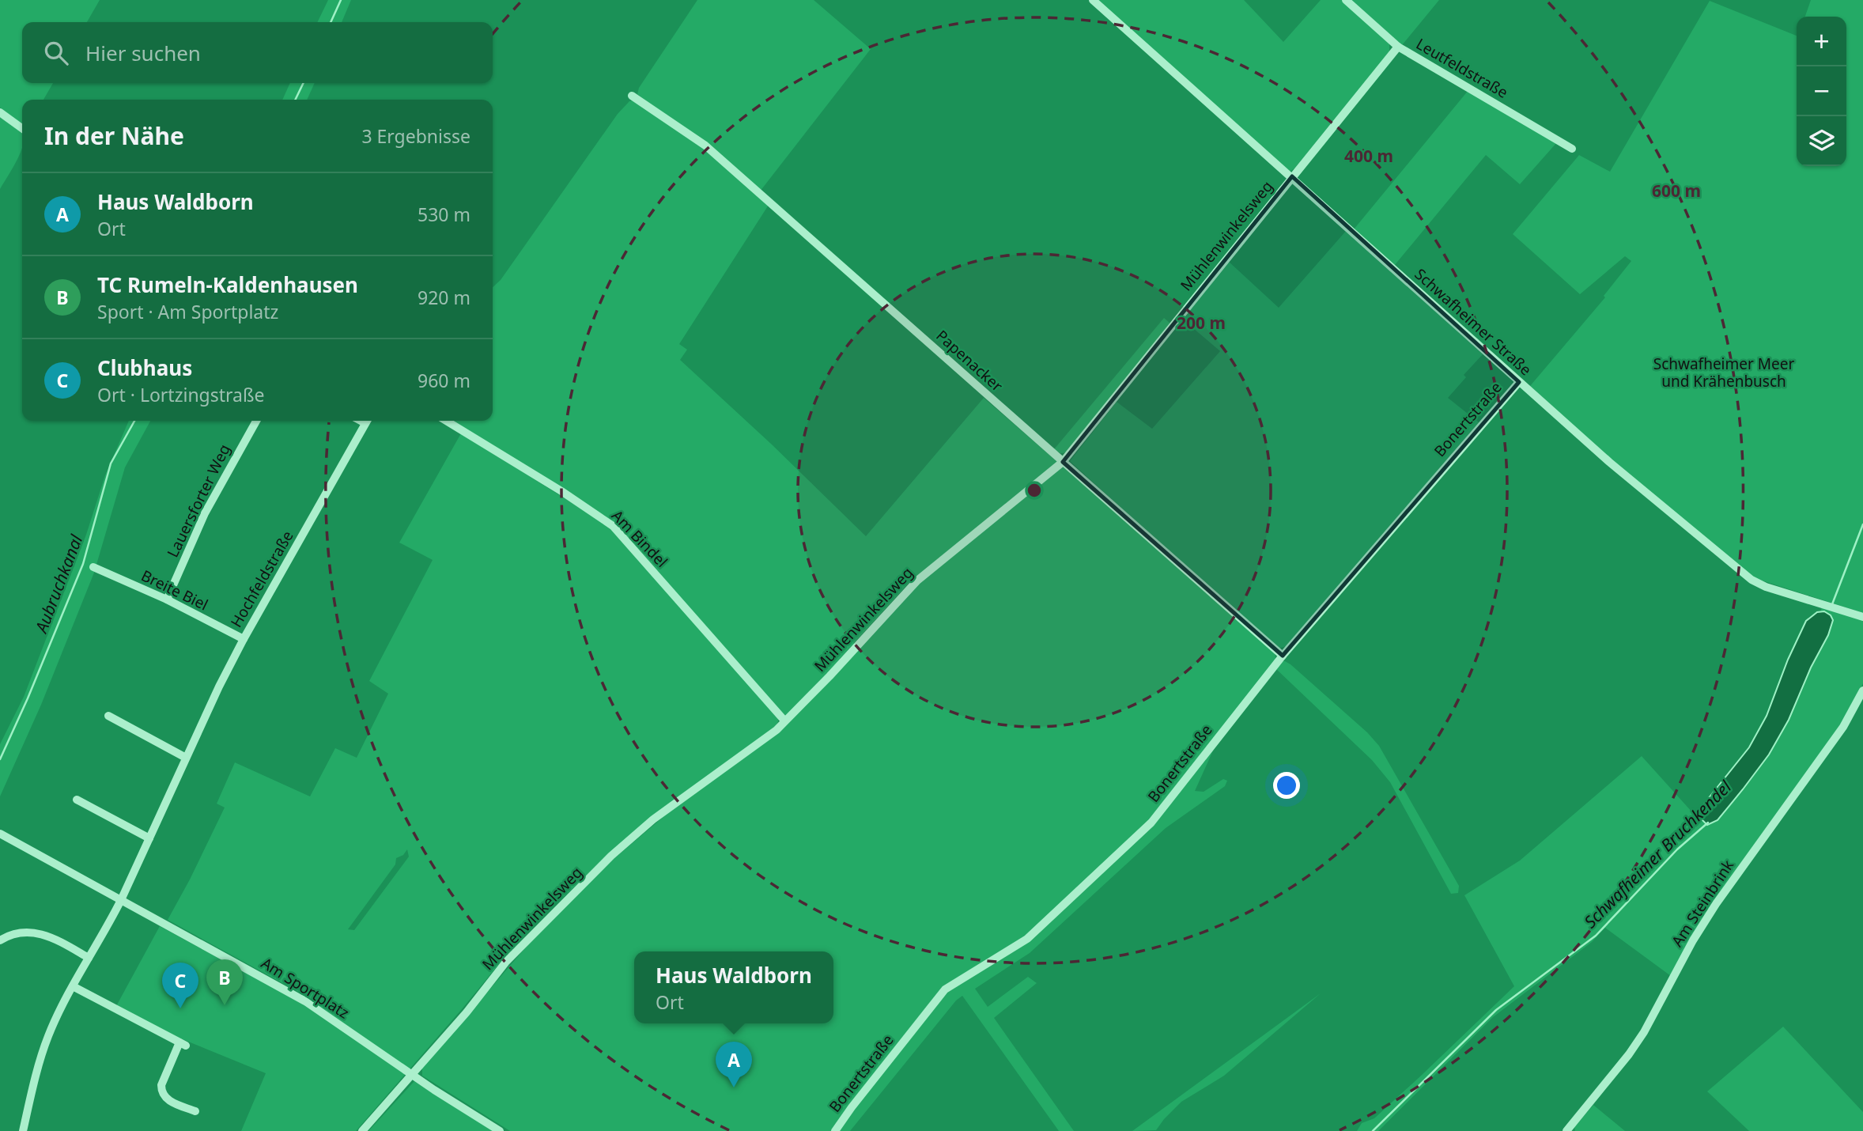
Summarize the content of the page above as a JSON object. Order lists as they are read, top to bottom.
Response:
{
  "streets": {
    "street": [
      "Leutfeldstraße",
      "Mühlenwinkelsweg",
      "Schwafheimer Straße",
      "Papenacker",
      "Bonertstraße",
      "Lauersforter Weg",
      "Am Bindel",
      "Hochfeldstraße",
      "Breite Biel",
      "Am Steinbrink",
      "Am Sportplatz"
    ]
  },
  "crossings": [
    ["Leutfeldstraße", "Mühlenwinkelsweg"],
    ["Mühlenwinkelsweg", "Schwafheimer Straße"],
    ["Mühlenwinkelsweg", "Papenacker"],
    ["Mühlenwinkelsweg", "Am Bindel"],
    ["Mühlenwinkelsweg", "Am Sportplatz"],
    ["Schwafheimer Straße", "Bonertstraße"],
    ["Papenacker", "Bonertstraße"],
    ["Lauersforter Weg", "Breite Biel"],
    ["Hochfeldstraße", "Breite Biel"],
    ["Hochfeldstraße", "Am Sportplatz"]
  ],
  "water": ["Aubruchkanal", "Schwafheimer Bruchkendel"],
  "parks": ["Schwafheimer Meer und Krähenbusch"],
  "page": {
    "map_buttons": ["+", "−"],
    "search": "Hier suchen",
    "heading": ["In der Nähe", "3 Ergebnisse"],
    "list": [
      {
        "mark": "A",
        "name": "Haus Waldborn",
        "note": "Ort",
        "value": "530 m"
      },
      {
        "mark": "B",
        "name": "TC Rumeln-Kaldenhausen",
        "note": "Sport · Am Sportplatz",
        "value": "920 m"
      },
      {
        "mark": "C",
        "name": "Clubhaus",
        "note": "Ort · Lortzingstraße",
        "value": "960 m"
      }
    ],
    "popup": ["Haus Waldborn", "Ort"],
    "pins": ["B", "C", "A"]
  },
  "rings": ["400 m", "600 m", "200 m"]
}
